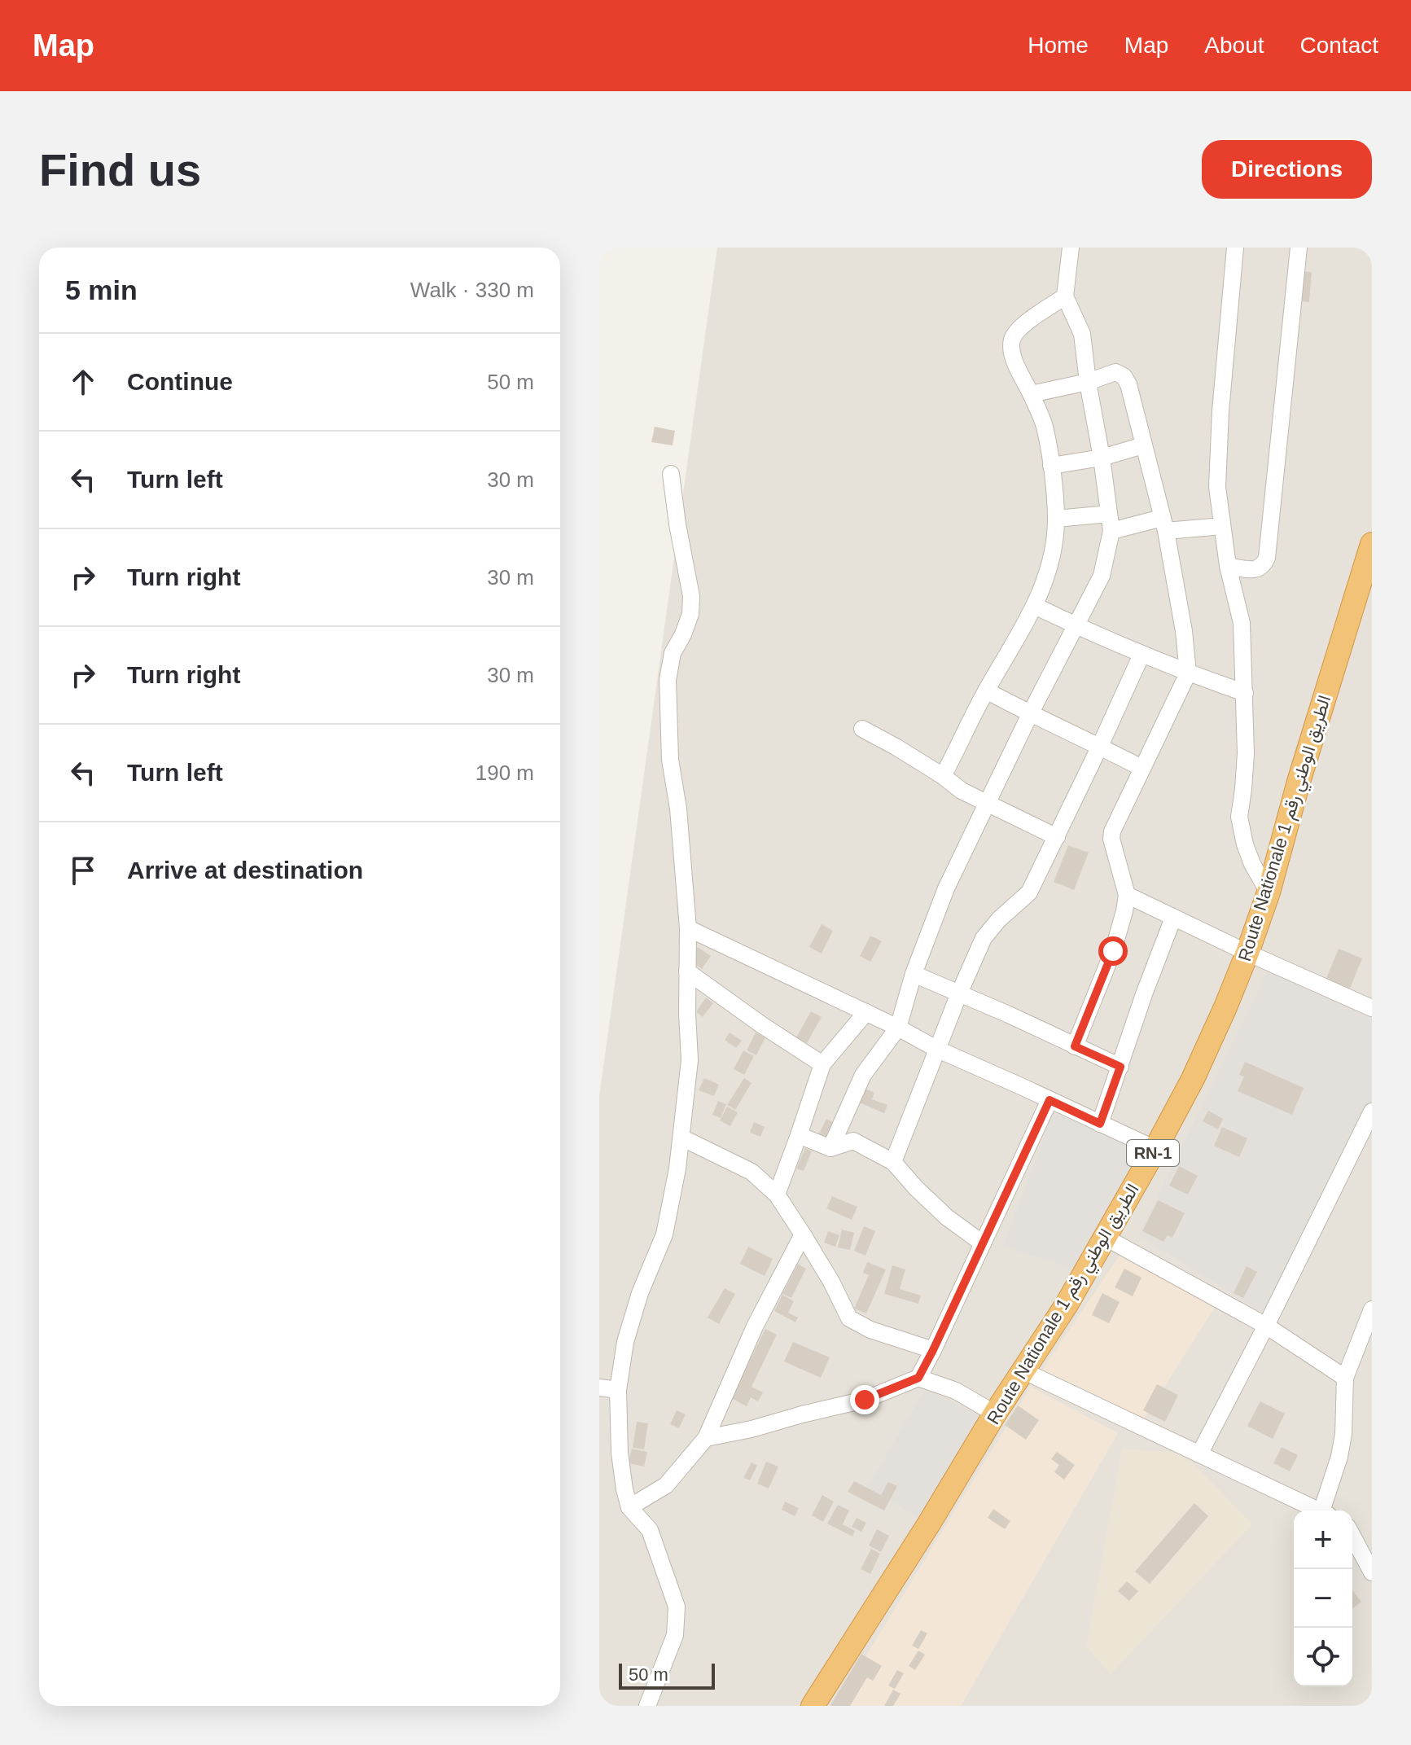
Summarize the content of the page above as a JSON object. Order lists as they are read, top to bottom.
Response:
{
  "streets": {
    "highway": ["Route Nationale الطريق الوطني رقم 1", "RN-1"]
  },
  "scale_bar": "50 m",
  "page": {
    "header": "Map",
    "nav": [
      "Home",
      "Map",
      "About",
      "Contact"
    ],
    "buttons": "Directions",
    "title": "Find us",
    "heading": ["5 min", "Walk · 330 m"],
    "list": [
      ["Continue", "50 m"],
      ["Turn left", "30 m"],
      ["Turn right", "30 m"],
      ["Turn right", "30 m"],
      ["Turn left", "190 m"],
      "Arrive at destination"
    ],
    "map_buttons": ["+", "−"],
    "scale": "50 m"
  }
}
